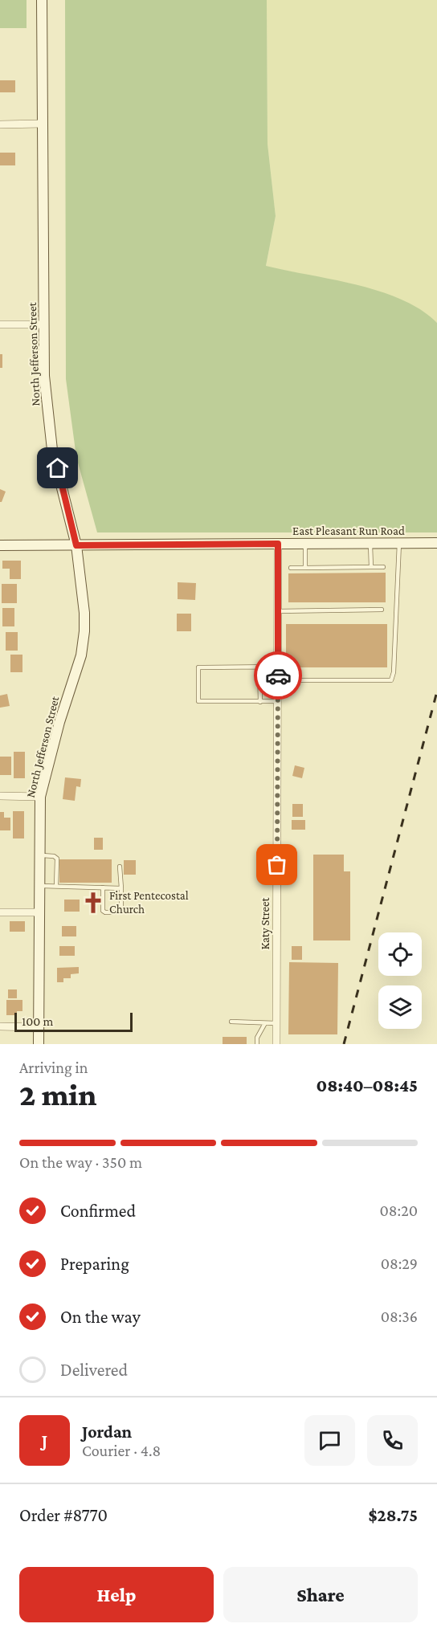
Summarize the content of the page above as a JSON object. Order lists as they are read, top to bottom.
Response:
{
  "streets": {
    "street": ["North Jefferson Street", "East Pleasant Run Road", "Katy Street"]
  },
  "crossings": [
    ["North Jefferson Street", "East Pleasant Run Road"],
    ["East Pleasant Run Road", "Katy Street"]
  ],
  "places": {
    "church": ["First Pentecostal Church"]
  },
  "scale_bar": "100 m",
  "page": {
    "scale": "100 m",
    "heading": ["2 min", "Arriving in", "08:40–08:45"],
    "panel": [
      "Jordan",
      "Courier · 4.8",
      "Order #8770",
      "$28.75"
    ],
    "bar": "On the way · 350 m",
    "list": [
      ["Confirmed", "08:20"],
      ["Preparing", "08:29"],
      ["On the way", "08:36"],
      "Delivered"
    ],
    "round": "J",
    "buttons": ["Help", "Share"]
  }
}
